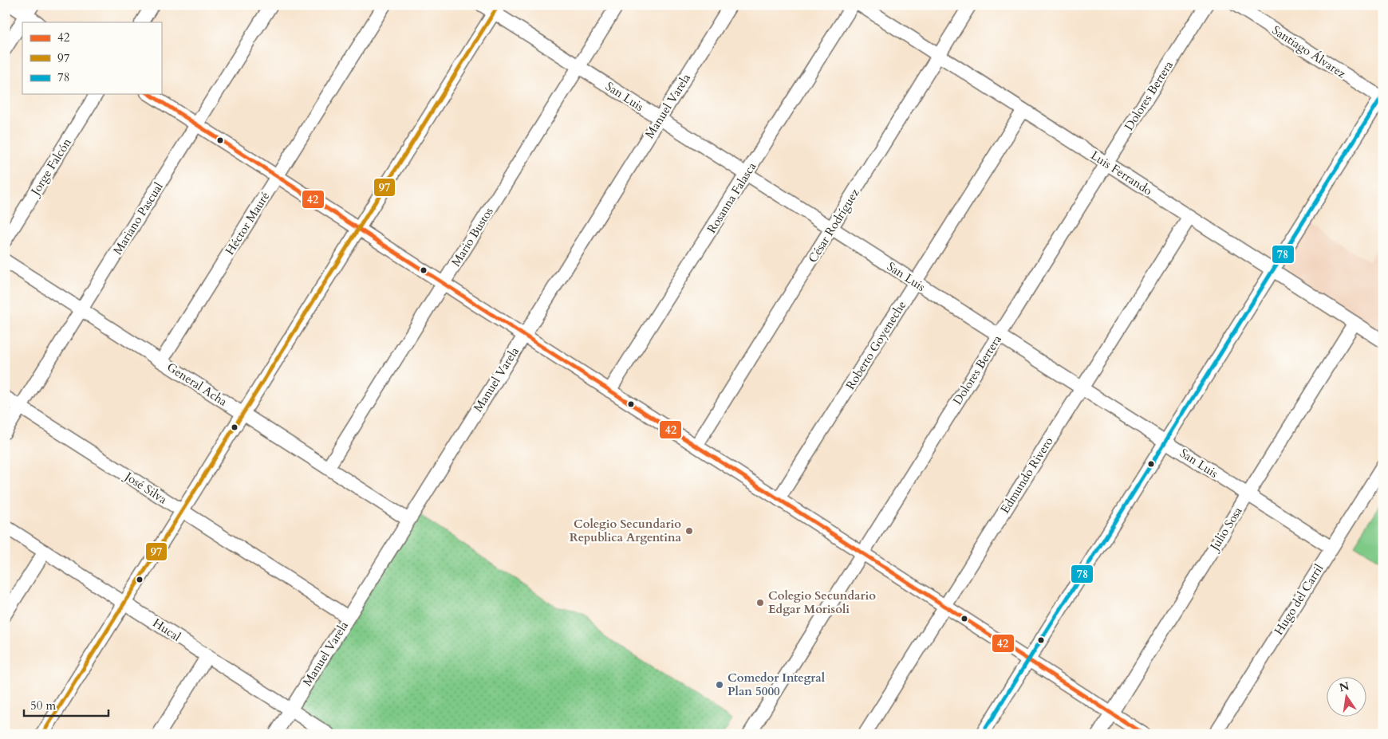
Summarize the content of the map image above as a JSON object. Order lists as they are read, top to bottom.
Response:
{
  "streets": {
    "street": [
      "Santiago Álvarez",
      "Dolores Bertera",
      "San Luis",
      "Manuel Varela",
      "Jorge Falcón",
      "Luis Ferrando",
      "Rosanna Falasca",
      "Mariano Pascual",
      "Héctor Mauré",
      "César Rodríguez",
      "Mario Bustos",
      "Roberto Goyeneche",
      "General Acha",
      "Edmundo Rivero",
      "José Silva",
      "Julio Sosa",
      "Hugo del Carril",
      "Hucal"
    ]
  },
  "crossings": [
    ["Dolores Bertera", "San Luis"],
    ["Dolores Bertera", "Luis Ferrando"],
    ["San Luis", "Manuel Varela"],
    ["San Luis", "Rosanna Falasca"],
    ["San Luis", "César Rodríguez"],
    ["San Luis", "Mario Bustos"],
    ["San Luis", "Roberto Goyeneche"],
    ["San Luis", "Edmundo Rivero"],
    ["San Luis", "Julio Sosa"],
    ["San Luis", "Hugo del Carril"],
    ["Manuel Varela", "General Acha"],
    ["Manuel Varela", "José Silva"],
    ["Manuel Varela", "Hucal"],
    ["Luis Ferrando", "César Rodríguez"],
    ["Luis Ferrando", "Roberto Goyeneche"],
    ["Luis Ferrando", "Edmundo Rivero"],
    ["Luis Ferrando", "Julio Sosa"],
    ["Mariano Pascual", "General Acha"],
    ["Mariano Pascual", "José Silva"],
    ["Héctor Mauré", "General Acha"],
    ["Mario Bustos", "General Acha"]
  ],
  "places": ["Colegio Secundario Republica Argentina", "Colegio Secundario Edgar Morisoli", "Comedor Integral Plan 5000"],
  "lines": ["transit line 97", "transit line 42", "transit line 78"],
  "legend": ["42", "97", "78"],
  "scale_bar": "50 m",
  "north": "top"
}
